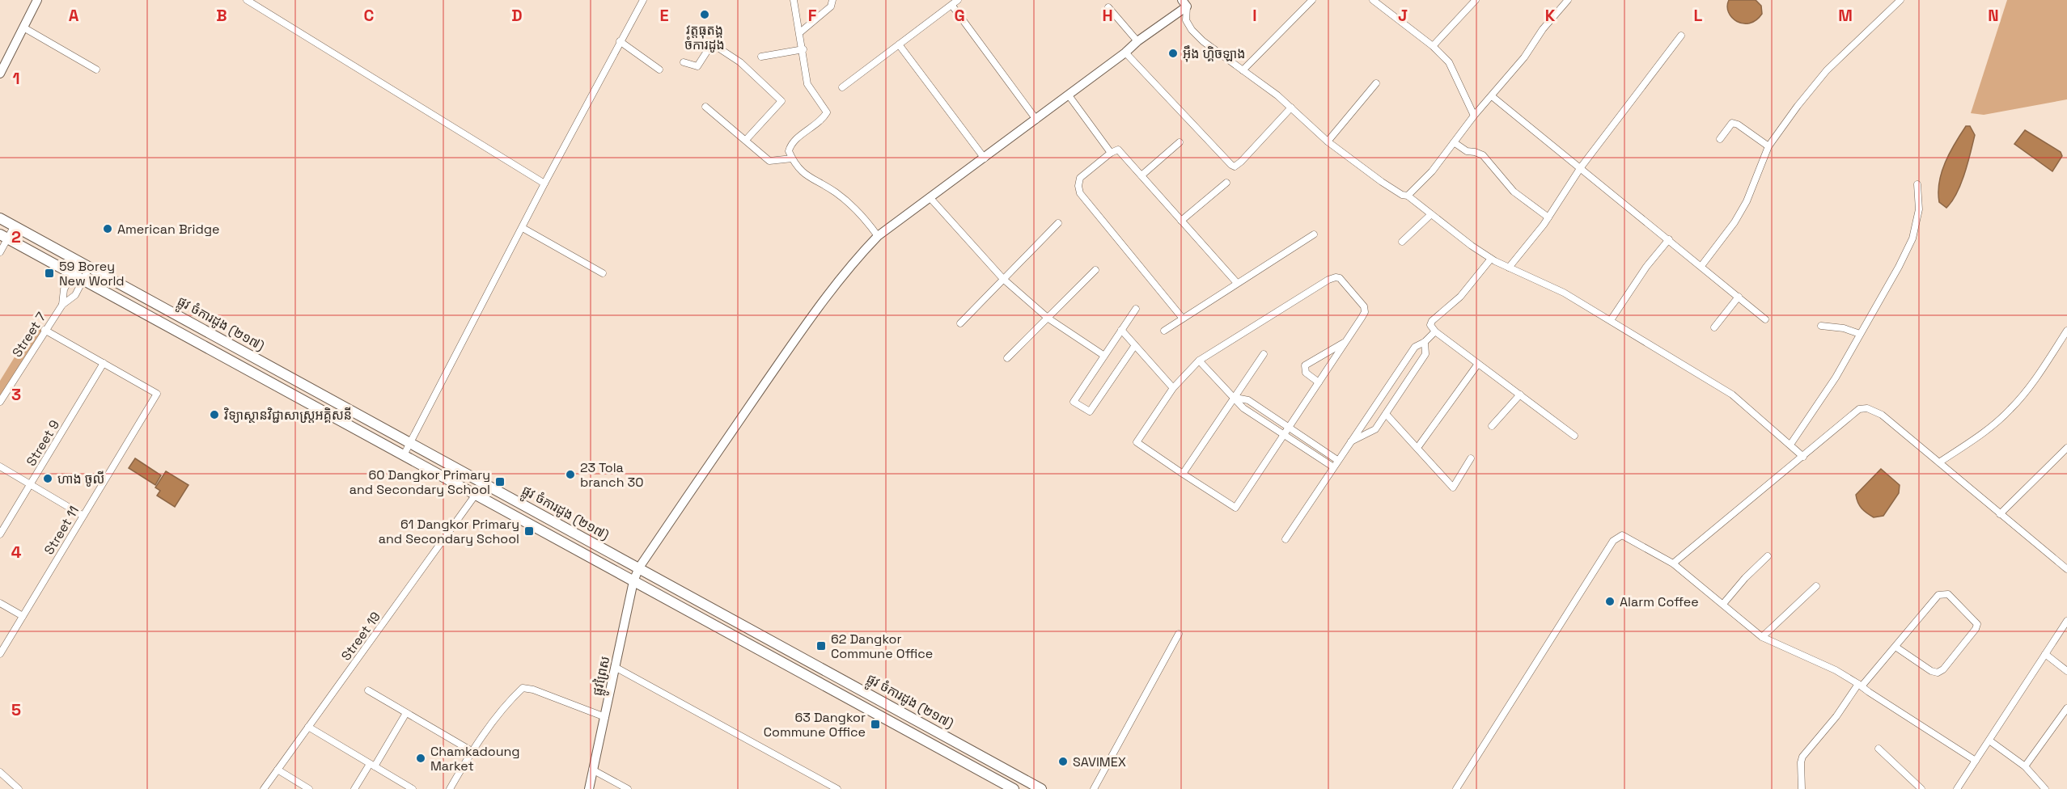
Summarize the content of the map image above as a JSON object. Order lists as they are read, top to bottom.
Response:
{
  "streets": {
    "main road": ["ផ្លូវ ចំការដូង (២១៧)"],
    "street": [
      "Street 7",
      "Street 9",
      "Street 11",
      "Street 19",
      "ផ្លូវព្រៃស"
    ]
  },
  "crossings": [
    ["ផ្លូវ ចំការដូង (២១៧)", "Street 7"],
    ["ផ្លូវ ចំការដូង (២១៧)", "Street 19"],
    ["ផ្លូវ ចំការដូង (២១៧)", "ផ្លូវព្រៃស"],
    ["Street 9", "Street 11"]
  ],
  "places": {
    "other": [
      "វត្តធុតង្គ ចំការដូង",
      "អ៊ឹង ហ្គិចឡាង",
      "American Bridge",
      "វិទ្យាស្ថានវិជ្ជាសាស្រ្តអគ្គិសនី",
      "23 Tola branch 30",
      "ហាង ចូលី",
      "Alarm Coffee",
      "Chamkadoung Market",
      "SAVIMEX"
    ],
    "transit": [
      "59 Borey New World",
      "60 Dangkor Primary and Secondary School",
      "61 Dangkor Primary and Secondary School",
      "62 Dangkor Commune Office",
      "63 Dangkor Commune Office"
    ]
  },
  "grid": {
    "columns": [
      "A",
      "B",
      "C",
      "D",
      "E",
      "F",
      "G",
      "H",
      "I",
      "J",
      "K",
      "L",
      "M",
      "N"
    ],
    "rows": [
      "1",
      "2",
      "3",
      "4",
      "5"
    ]
  }
}
